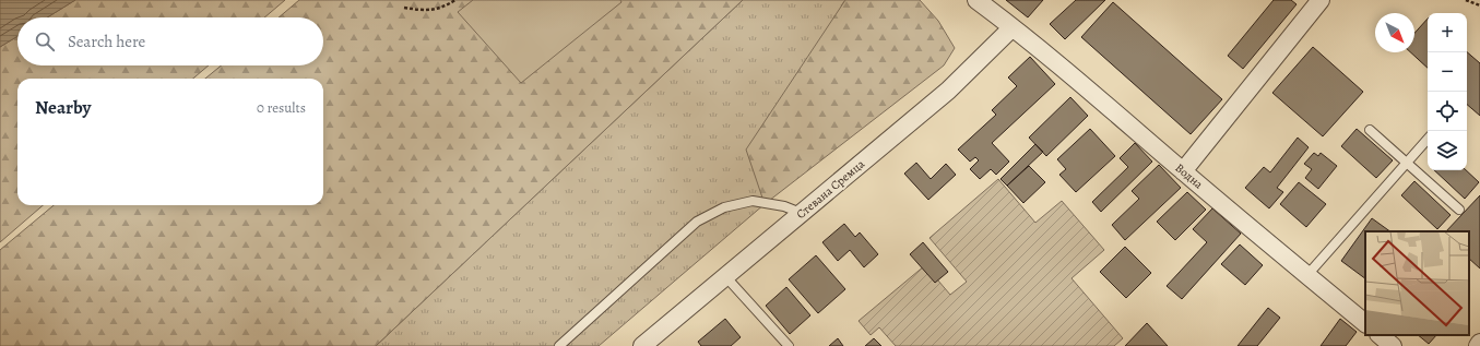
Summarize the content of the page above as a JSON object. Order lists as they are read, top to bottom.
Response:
{
  "streets": {
    "street": ["Водна", "Стевана Сремца"]
  },
  "crossings": [
    ["Водна", "Стевана Сремца"]
  ],
  "north": "bottom right",
  "page": {
    "map_buttons": ["+", "−"],
    "search": "Search here",
    "heading": ["Nearby", "0 results"]
  }
}
